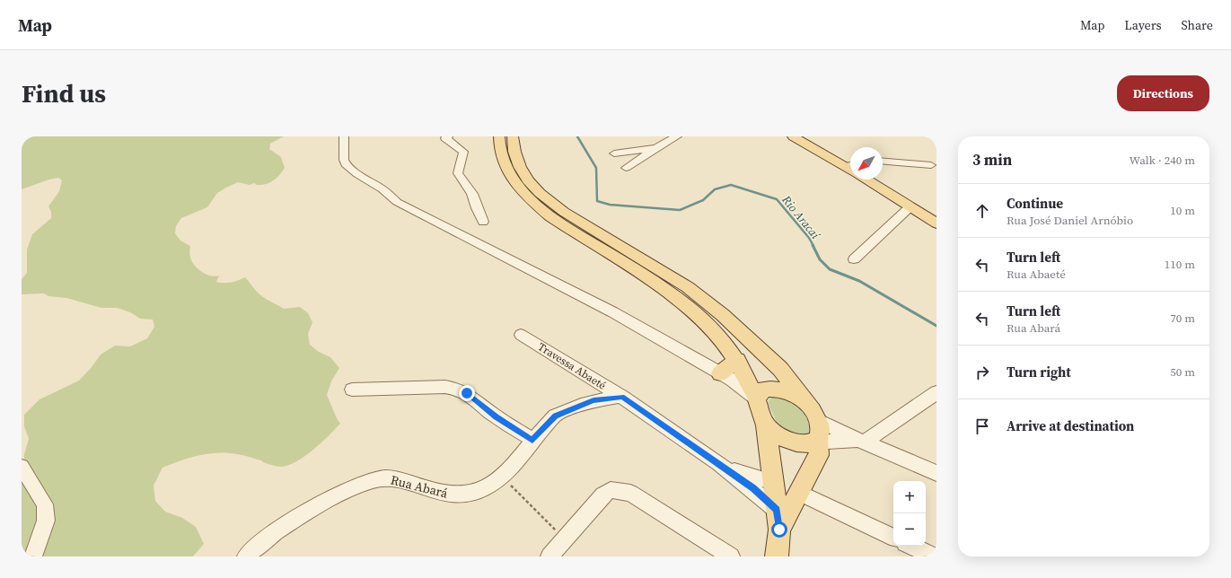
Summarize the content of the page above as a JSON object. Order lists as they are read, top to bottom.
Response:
{
  "streets": {
    "street": ["Travessa Abaeté", "Rua Abará"]
  },
  "crossings": [
    ["Travessa Abaeté", "Rua Abará"]
  ],
  "water": ["Rio Aracaí"],
  "north": "bottom left",
  "page": {
    "header": "Map",
    "nav": ["Map", "Layers", "Share"],
    "buttons": "Directions",
    "title": "Find us",
    "heading": ["3 min", "Walk · 240 m"],
    "list": [
      ["Continue", "Rua José Daniel Arnóbio", "10 m"],
      ["Turn left", "Rua Abaeté", "110 m"],
      ["Turn left", "Rua Abará", "70 m"],
      ["Turn right", "50 m"],
      "Arrive at destination"
    ],
    "map_buttons": ["+", "−"]
  }
}
